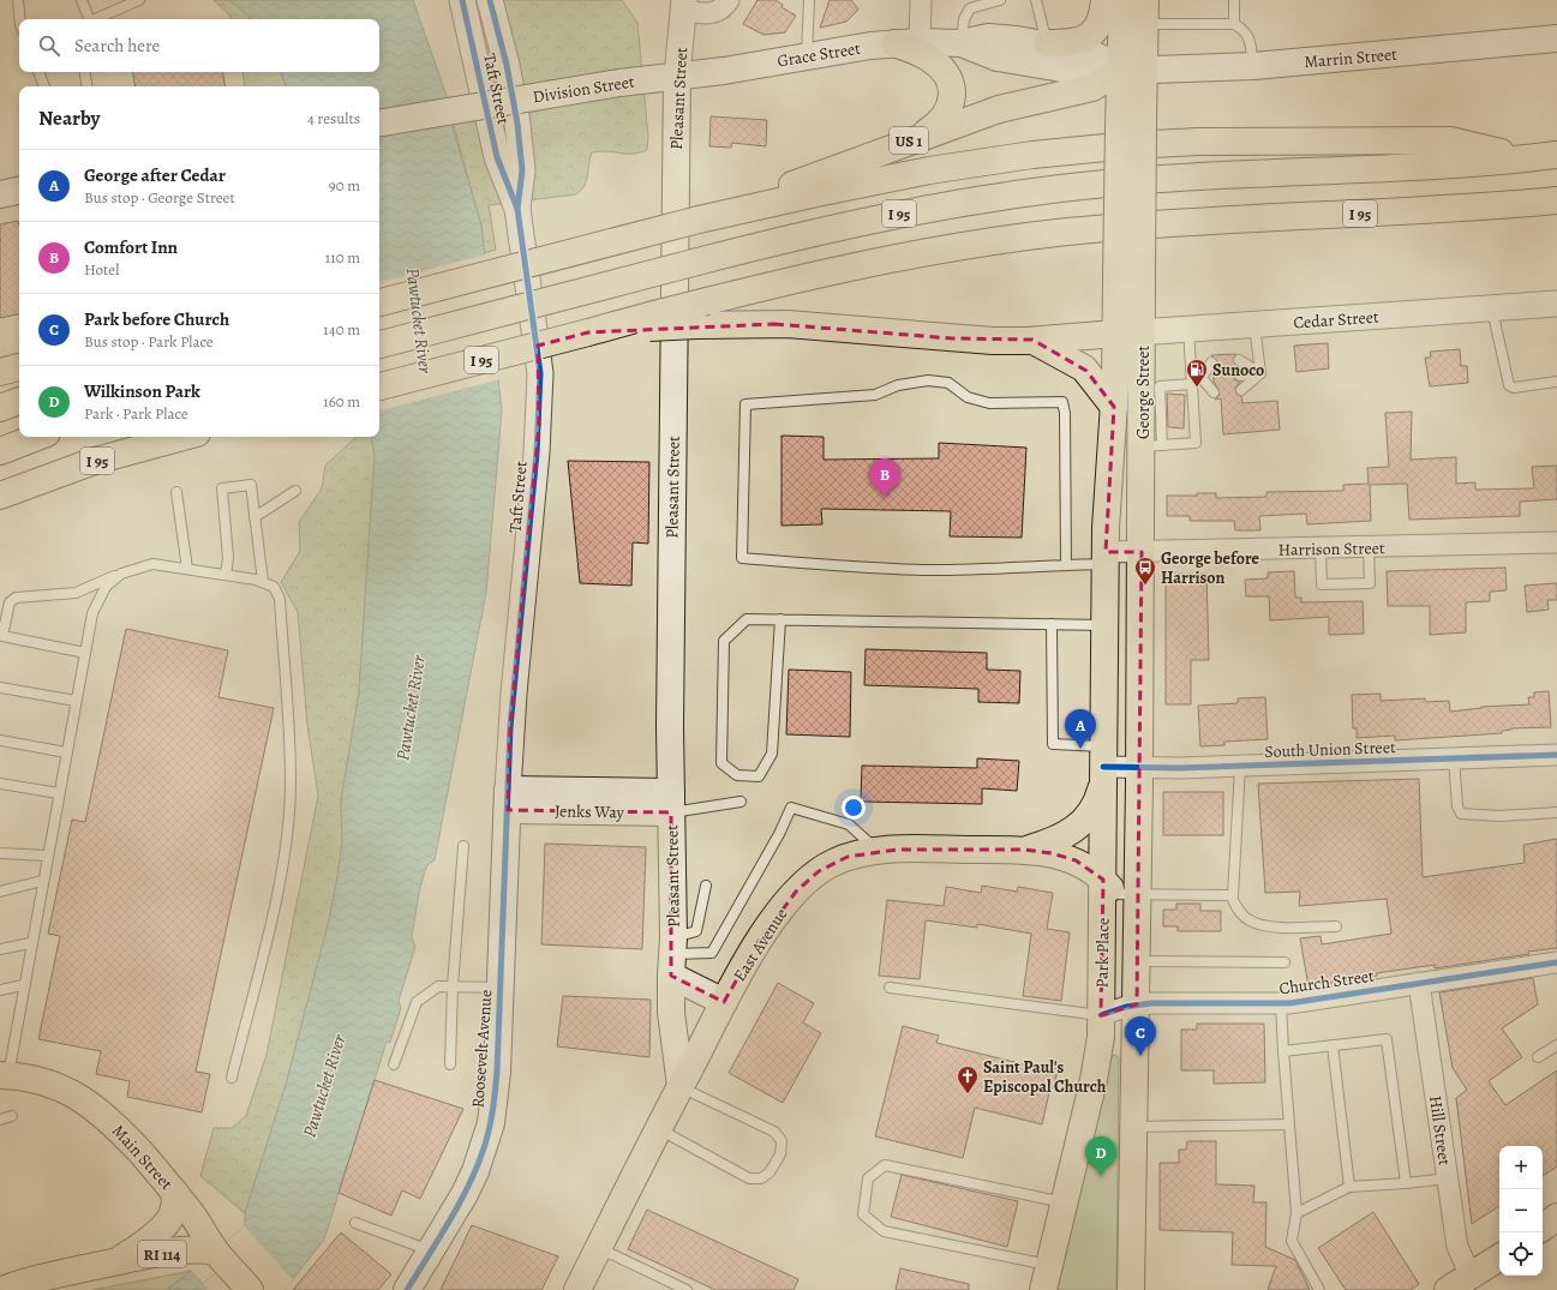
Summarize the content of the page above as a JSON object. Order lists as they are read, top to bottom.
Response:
{
  "streets": {
    "main road": [
      "Grace Street",
      "Marrin Street",
      "Division Street",
      "Pleasant Street",
      "US 1",
      "I 95",
      "George Street",
      "Jenks Way",
      "East Avenue",
      "Park Place",
      "Roosevelt Avenue",
      "Main Street",
      "RI 114"
    ],
    "street": [
      "Taft Street",
      "Cedar Street",
      "Harrison Street",
      "South Union Street",
      "Church Street",
      "Hill Street"
    ]
  },
  "crossings": [
    ["Grace Street", "Marrin Street"],
    ["Grace Street", "Division Street"],
    ["Grace Street", "Pleasant Street"],
    ["Grace Street", "US 1"],
    ["Grace Street", "George Street"],
    ["Marrin Street", "US 1"],
    ["Marrin Street", "George Street"],
    ["Taft Street", "Jenks Way"],
    ["Taft Street", "Roosevelt Avenue"],
    ["Division Street", "Pleasant Street"],
    ["Pleasant Street", "Jenks Way"],
    ["Pleasant Street", "East Avenue"],
    ["US 1", "George Street"],
    ["Cedar Street", "George Street"],
    ["George Street", "Harrison Street"],
    ["George Street", "South Union Street"],
    ["George Street", "Park Place"],
    ["South Union Street", "Park Place"],
    ["Jenks Way", "Roosevelt Avenue"],
    ["East Avenue", "Park Place"],
    ["Park Place", "Church Street"],
    ["Church Street", "Hill Street"],
    ["Main Street", "RI 114"]
  ],
  "water": ["Pawtucket River"],
  "places": {
    "fuel station": ["Sunoco"],
    "bus stop": ["George before Harrison"],
    "church": ["Saint Paul's Episcopal Church"]
  },
  "page": {
    "search": "Search here",
    "heading": ["Nearby", "4 results"],
    "list": [
      {
        "mark": "A",
        "name": "George after Cedar",
        "note": "Bus stop · George Street",
        "value": "90 m"
      },
      {
        "mark": "B",
        "name": "Comfort Inn",
        "note": "Hotel",
        "value": "110 m"
      },
      {
        "mark": "C",
        "name": "Park before Church",
        "note": "Bus stop · Park Place",
        "value": "140 m"
      },
      {
        "mark": "D",
        "name": "Wilkinson Park",
        "note": "Park · Park Place",
        "value": "160 m"
      }
    ],
    "pins": [
      "B",
      "A",
      "C",
      "D"
    ],
    "map_buttons": ["+", "−"]
  }
}
